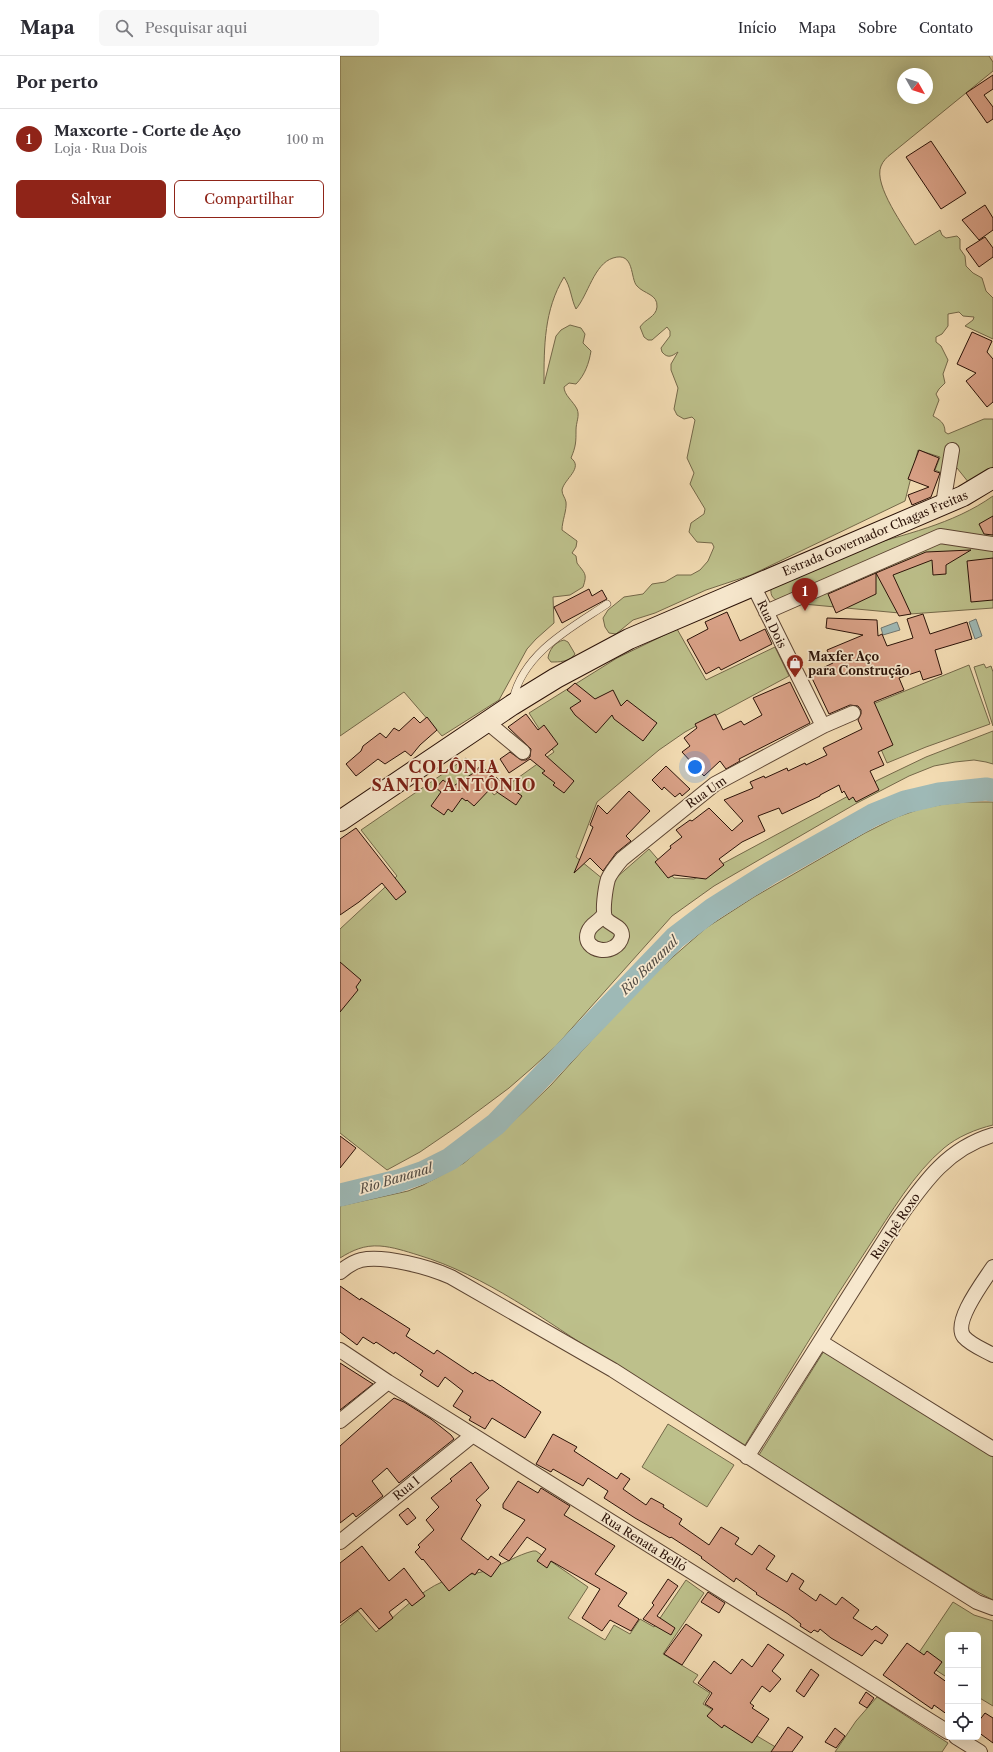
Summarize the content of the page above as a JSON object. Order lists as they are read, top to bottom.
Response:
{
  "streets": {
    "main road": ["Estrada Governador Chagas Freitas"],
    "street": [
      "Rua Dois",
      "Rua Um",
      "Rua Ipê Roxo",
      "Rua I",
      "Rua Renata Belló"
    ]
  },
  "crossings": [
    ["Estrada Governador Chagas Freitas", "Rua Dois"],
    ["Rua Dois", "Rua Um"],
    ["Rua I", "Rua Renata Belló"]
  ],
  "districts": ["COLÔNIA SANTO ANTÔNIO"],
  "water": ["Rio Bananal"],
  "places": {
    "shop": ["Maxfer Aço para Construção"]
  },
  "north": "bottom right",
  "page": {
    "header": "Mapa",
    "search": "Pesquisar aqui",
    "nav": [
      "Início",
      "Mapa",
      "Sobre",
      "Contato"
    ],
    "heading": "Por perto",
    "list": [
      {
        "mark": "1",
        "name": "Maxcorte - Corte de Aço",
        "note": "Loja · Rua Dois",
        "value": "100 m"
      }
    ],
    "buttons": ["Salvar", "Compartilhar"],
    "pins": "1",
    "map_buttons": ["+", "−"]
  }
}
